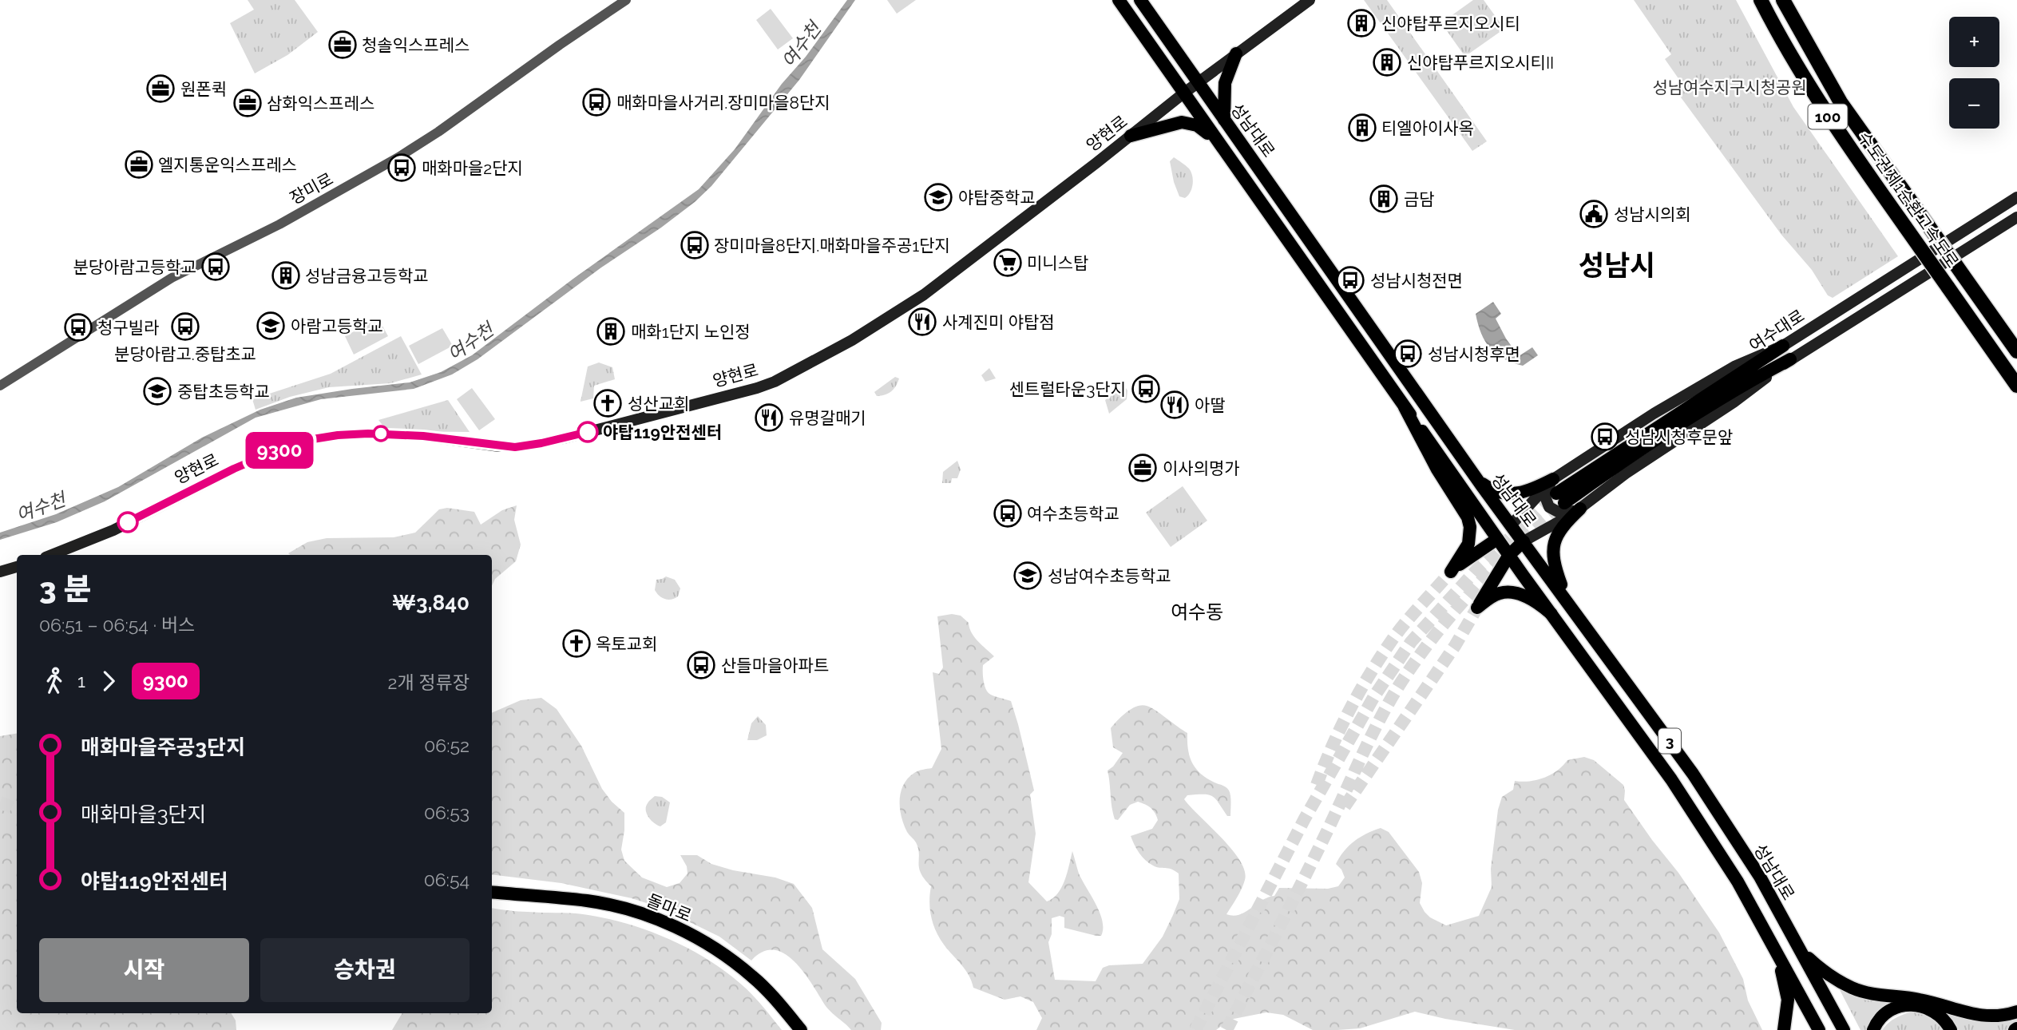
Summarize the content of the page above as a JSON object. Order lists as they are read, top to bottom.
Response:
{
  "streets": {
    "highway": ["100", "수도권제1순환고속도로"],
    "main road": [
      "성남대로",
      "양현로",
      "여수대로",
      "3",
      "돌마로"
    ],
    "street": ["장미로"]
  },
  "crossings": [
    ["성남대로", "양현로"]
  ],
  "districts": ["성남시", "여수동"],
  "water": ["여수천"],
  "parks": ["성남여수지구시청공원"],
  "places": {
    "building": [
      "신야탑푸르지오시티",
      "신야탑푸르지오시티II",
      "티엘아이사옥",
      "금담",
      "성남금융고등학교",
      "매화1단지 노인정"
    ],
    "office": [
      "청솔익스프레스",
      "원폰퀵",
      "삼화익스프레스",
      "엘지통운익스프레스",
      "이사의명가"
    ],
    "bus stop": [
      "매화마을사거리.장미마을8단지",
      "매화마을2단지",
      "장미마을8단지.매화마을주공1단지",
      "분당아람고등학교",
      "성남시청전면",
      "분당아람고.중탑초교",
      "청구빌라",
      "성남시청후면",
      "센트럴타운3단지",
      "성남시청후문앞",
      "여수초등학교",
      "산들마을아파트"
    ],
    "school or university": [
      "야탑중학교",
      "아람고등학교",
      "중탑초등학교",
      "성남여수초등학교"
    ],
    "public building": ["성남시의회"],
    "supermarket": ["미니스탑"],
    "restaurant": ["사계진미 야탑점", "아딸", "유명갈매기"],
    "church": ["성산교회", "옥토교회"],
    "other": ["야탑119안전센터"]
  },
  "lines": ["bus line 9300"],
  "page": {
    "on_map": "9300",
    "map_buttons": ["+", "−"],
    "heading": ["3 분", "06:51 – 06:54 · 버스", "₩3,840"],
    "legs": ["1", "9300", "2개 정류장"],
    "list": [
      {
        "name": "매화마을주공3단지",
        "value": "06:52"
      },
      {
        "name": "매화마을3단지",
        "value": "06:53"
      },
      {
        "name": "야탑119안전센터",
        "value": "06:54"
      }
    ],
    "buttons": ["시작", "승차권"]
  }
}
